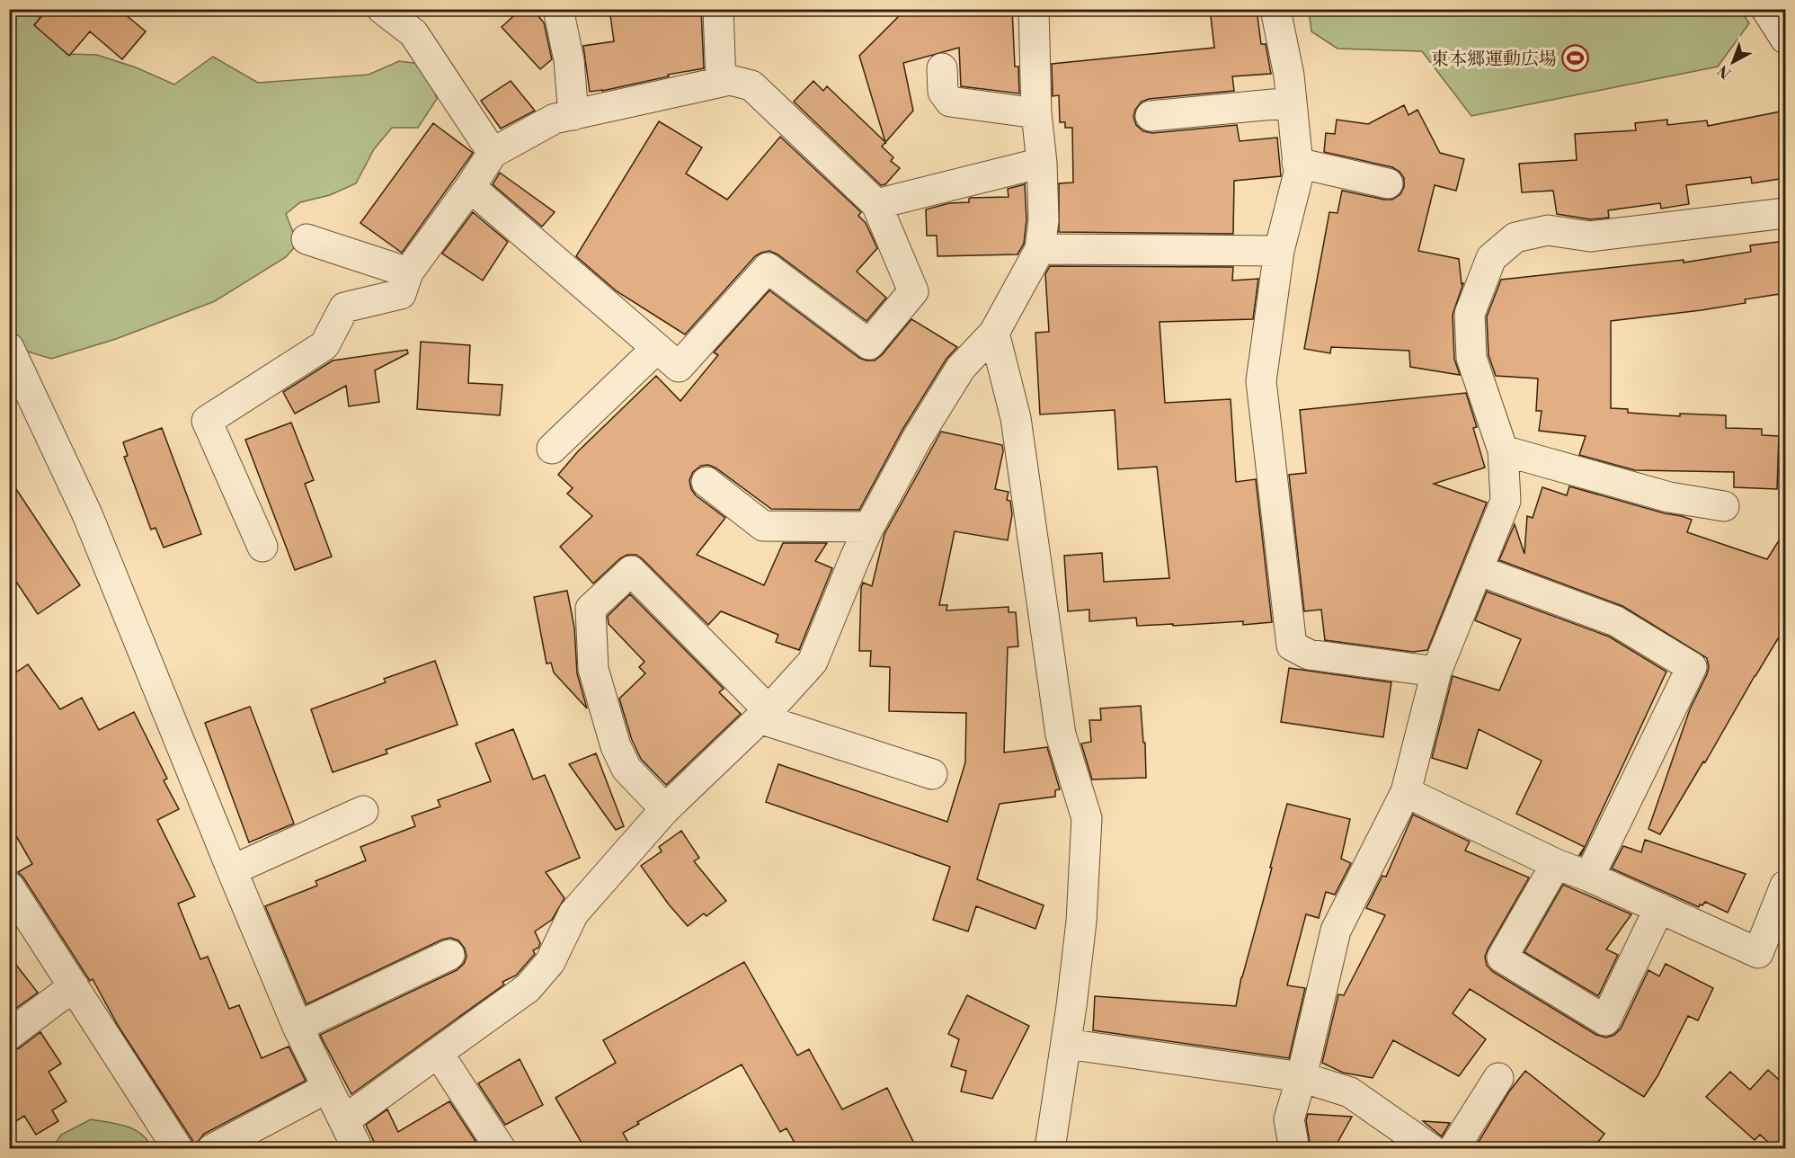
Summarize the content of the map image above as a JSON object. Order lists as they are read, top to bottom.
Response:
{
  "places": {
    "sports": ["東本郷運動広場"]
  },
  "north": "bottom left"
}
